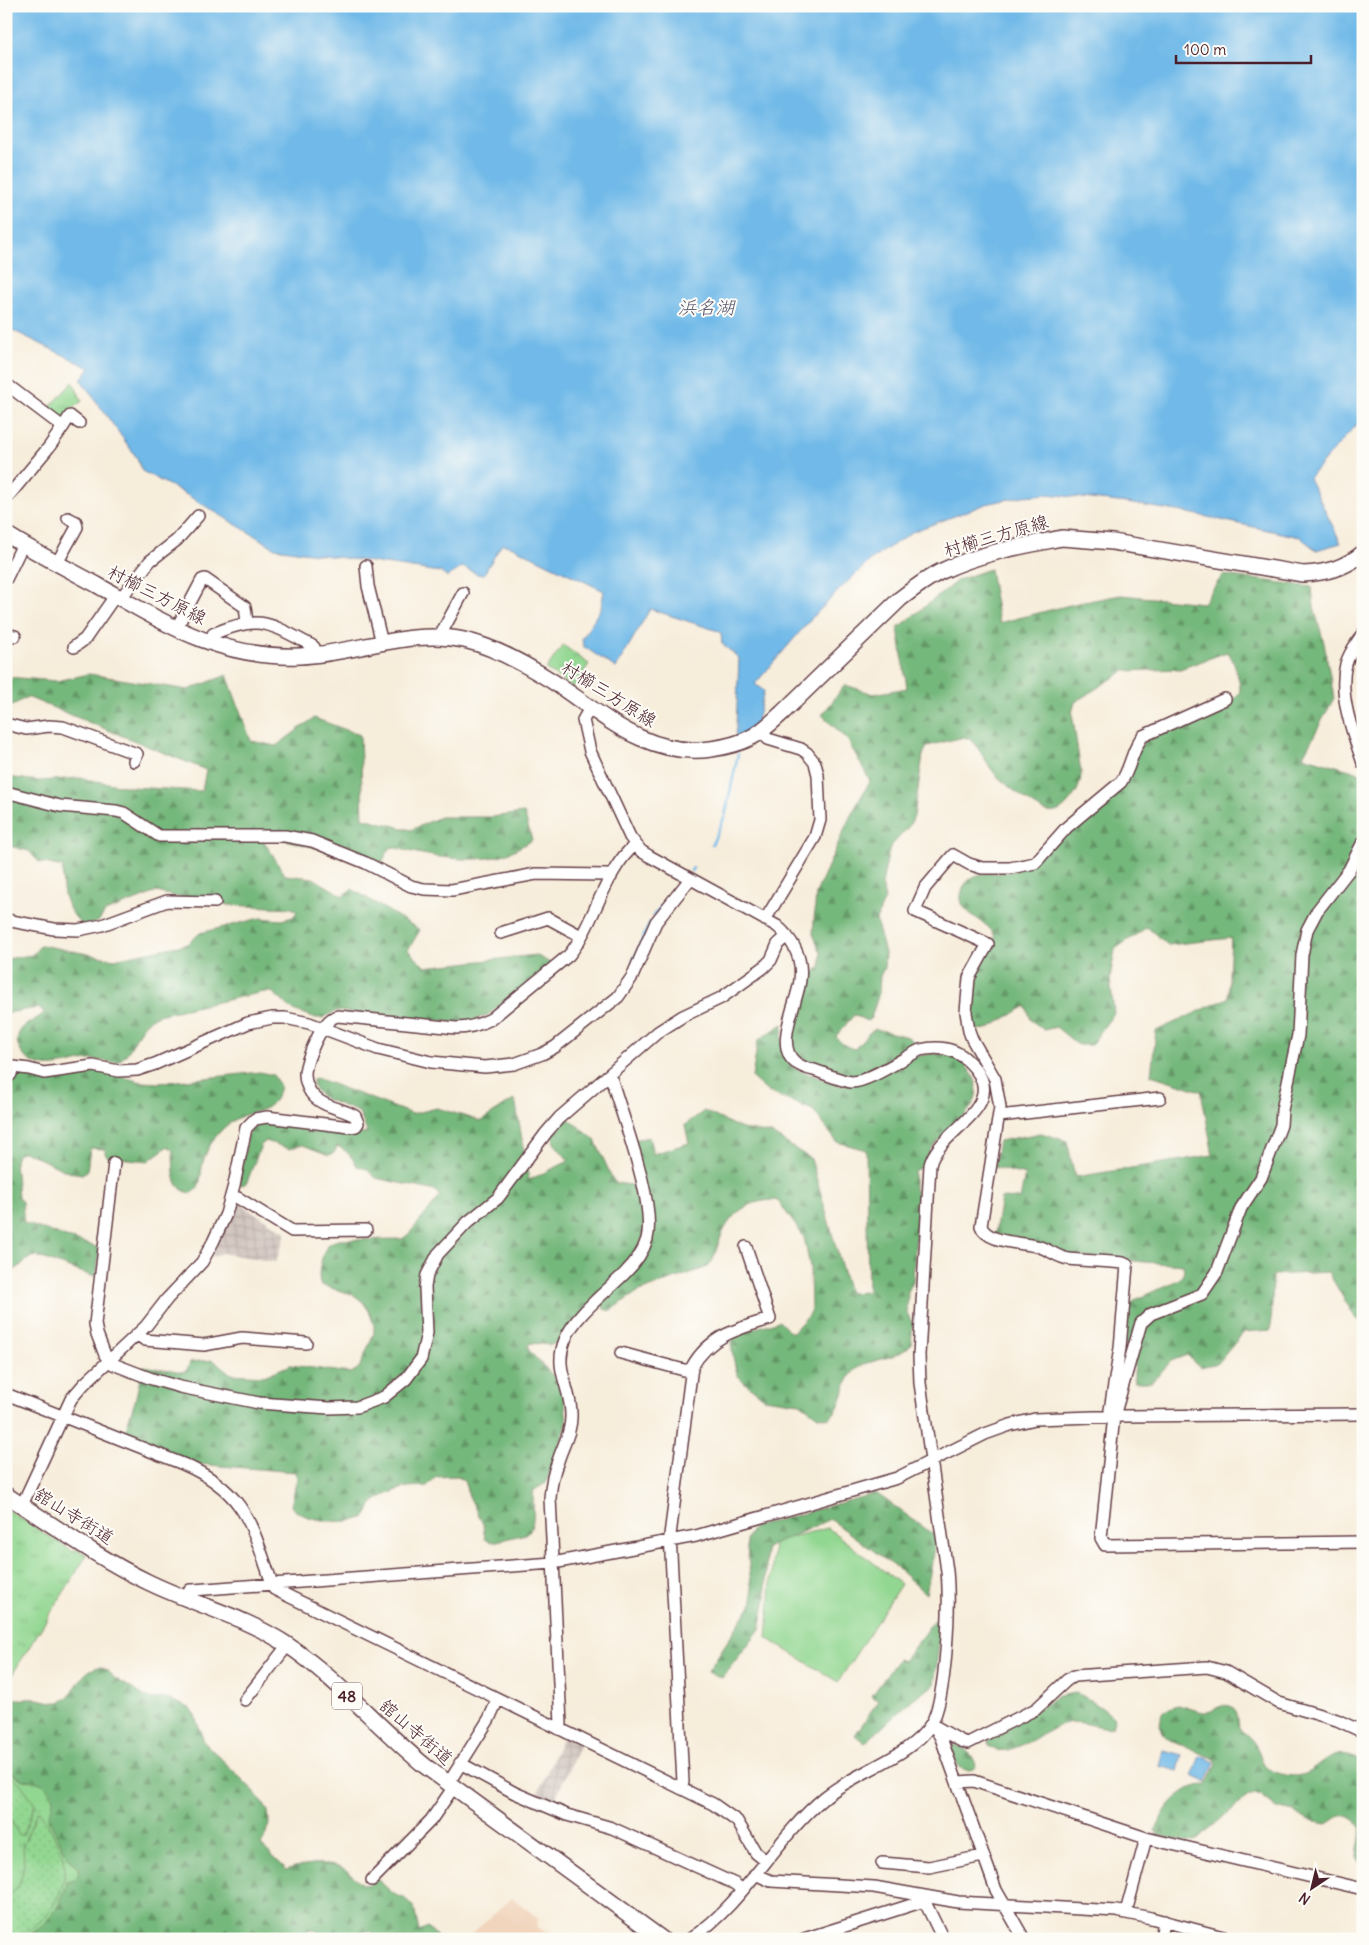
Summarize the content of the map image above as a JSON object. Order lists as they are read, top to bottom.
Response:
{
  "streets": {
    "main road": ["村櫛三方原線", "舘山寺街道", "48"]
  },
  "water": ["浜名湖"],
  "scale_bar": "100 m",
  "north": "bottom left"
}
